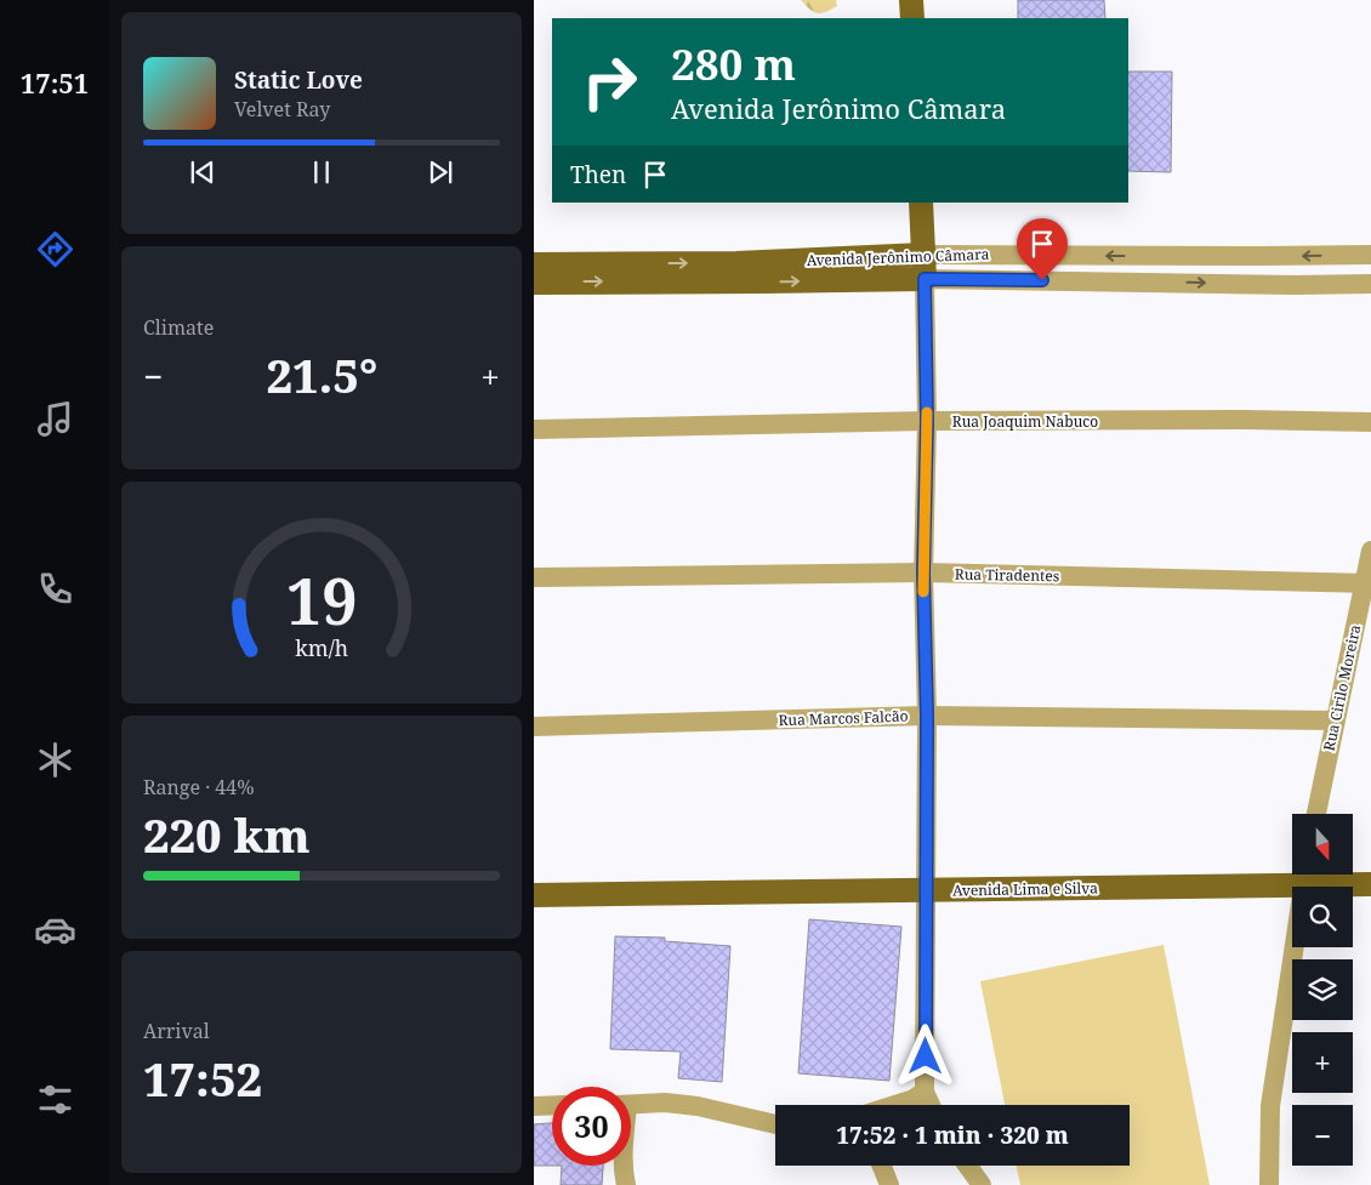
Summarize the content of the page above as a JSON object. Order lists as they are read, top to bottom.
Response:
{
  "streets": {
    "main road": ["Avenida Jerônimo Câmara", "Avenida Lima e Silva"],
    "street": [
      "Rua Joaquim Nabuco",
      "Rua Tiradentes",
      "Rua Cirilo Moreira",
      "Rua Marcos Falcão"
    ]
  },
  "crossings": [
    ["Rua Tiradentes", "Rua Cirilo Moreira"],
    ["Rua Cirilo Moreira", "Rua Marcos Falcão"]
  ],
  "north": "bottom",
  "page": {
    "tabs": "17:51",
    "turn": ["280 m", "Avenida Jerônimo Câmara"],
    "song": ["Static Love", "Velvet Ray"],
    "then": "Then",
    "tile": [
      "Climate",
      ["Range · 44%", "220 km"],
      ["Arrival", "17:52"]
    ],
    "heat": ["−", "21.5°", "+"],
    "map_buttons": ["+", "−"],
    "limit": "30",
    "trip": "17:52 · 1 min · 320 m",
    "gauge": ["19", "km/h"]
  }
}
